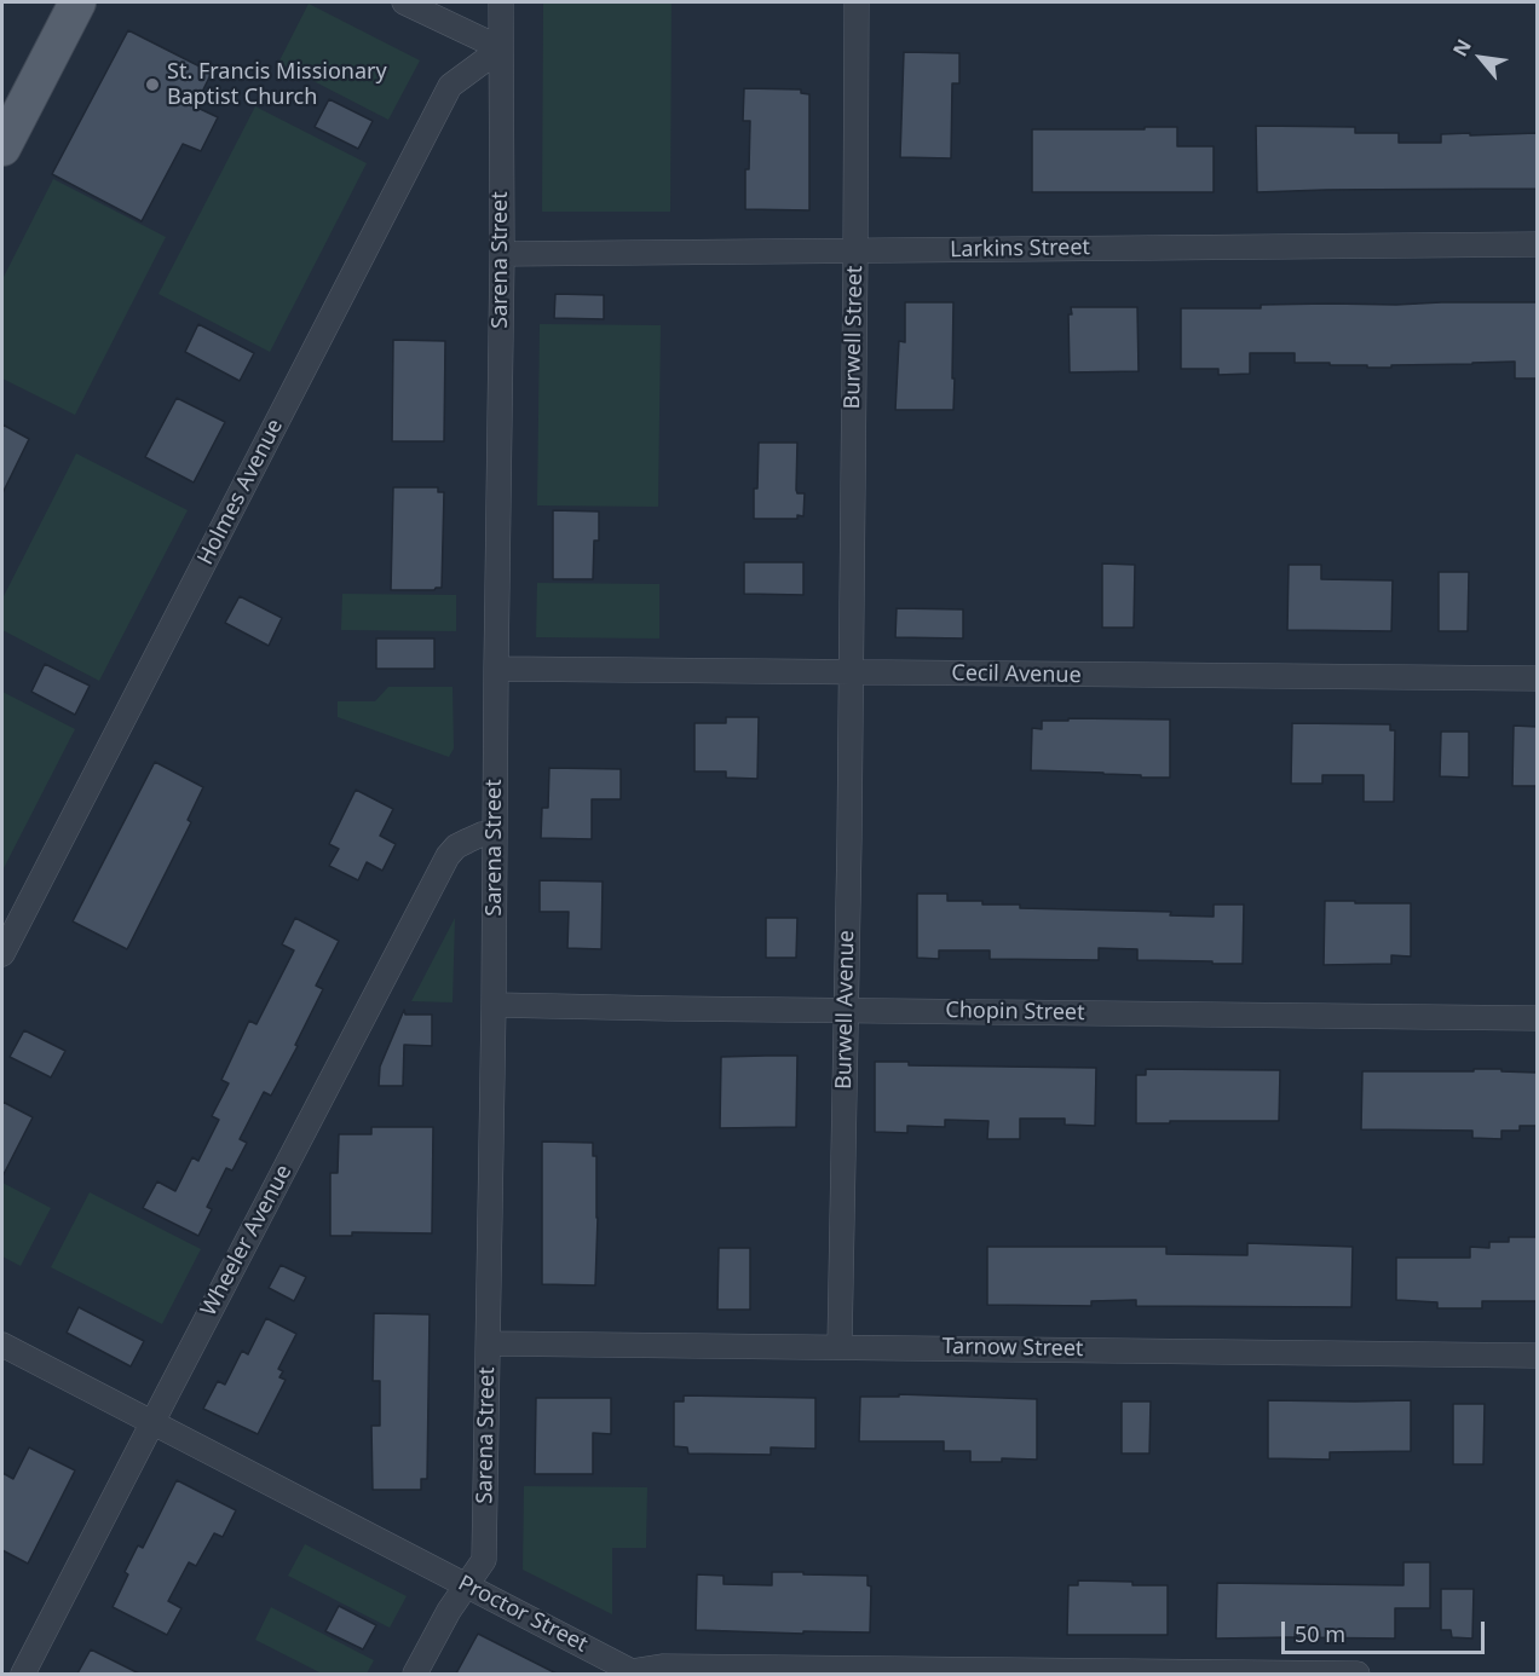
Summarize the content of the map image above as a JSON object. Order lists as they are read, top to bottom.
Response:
{
  "streets": {
    "street": [
      "Larkins Street",
      "Sarena Street",
      "Burwell Street",
      "Holmes Avenue",
      "Cecil Avenue",
      "Burwell Avenue",
      "Chopin Street",
      "Wheeler Avenue",
      "Tarnow Street",
      "Proctor Street"
    ]
  },
  "crossings": [
    ["Larkins Street", "Sarena Street"],
    ["Larkins Street", "Burwell Street"],
    ["Sarena Street", "Holmes Avenue"],
    ["Sarena Street", "Cecil Avenue"],
    ["Sarena Street", "Chopin Street"],
    ["Sarena Street", "Wheeler Avenue"],
    ["Sarena Street", "Tarnow Street"],
    ["Sarena Street", "Proctor Street"],
    ["Burwell Street", "Cecil Avenue"],
    ["Burwell Street", "Burwell Avenue"],
    ["Cecil Avenue", "Burwell Avenue"],
    ["Burwell Avenue", "Chopin Street"],
    ["Burwell Avenue", "Tarnow Street"],
    ["Wheeler Avenue", "Proctor Street"]
  ],
  "places": ["St. Francis Missionary Baptist Church"],
  "scale_bar": "50 m",
  "north": "top left"
}
